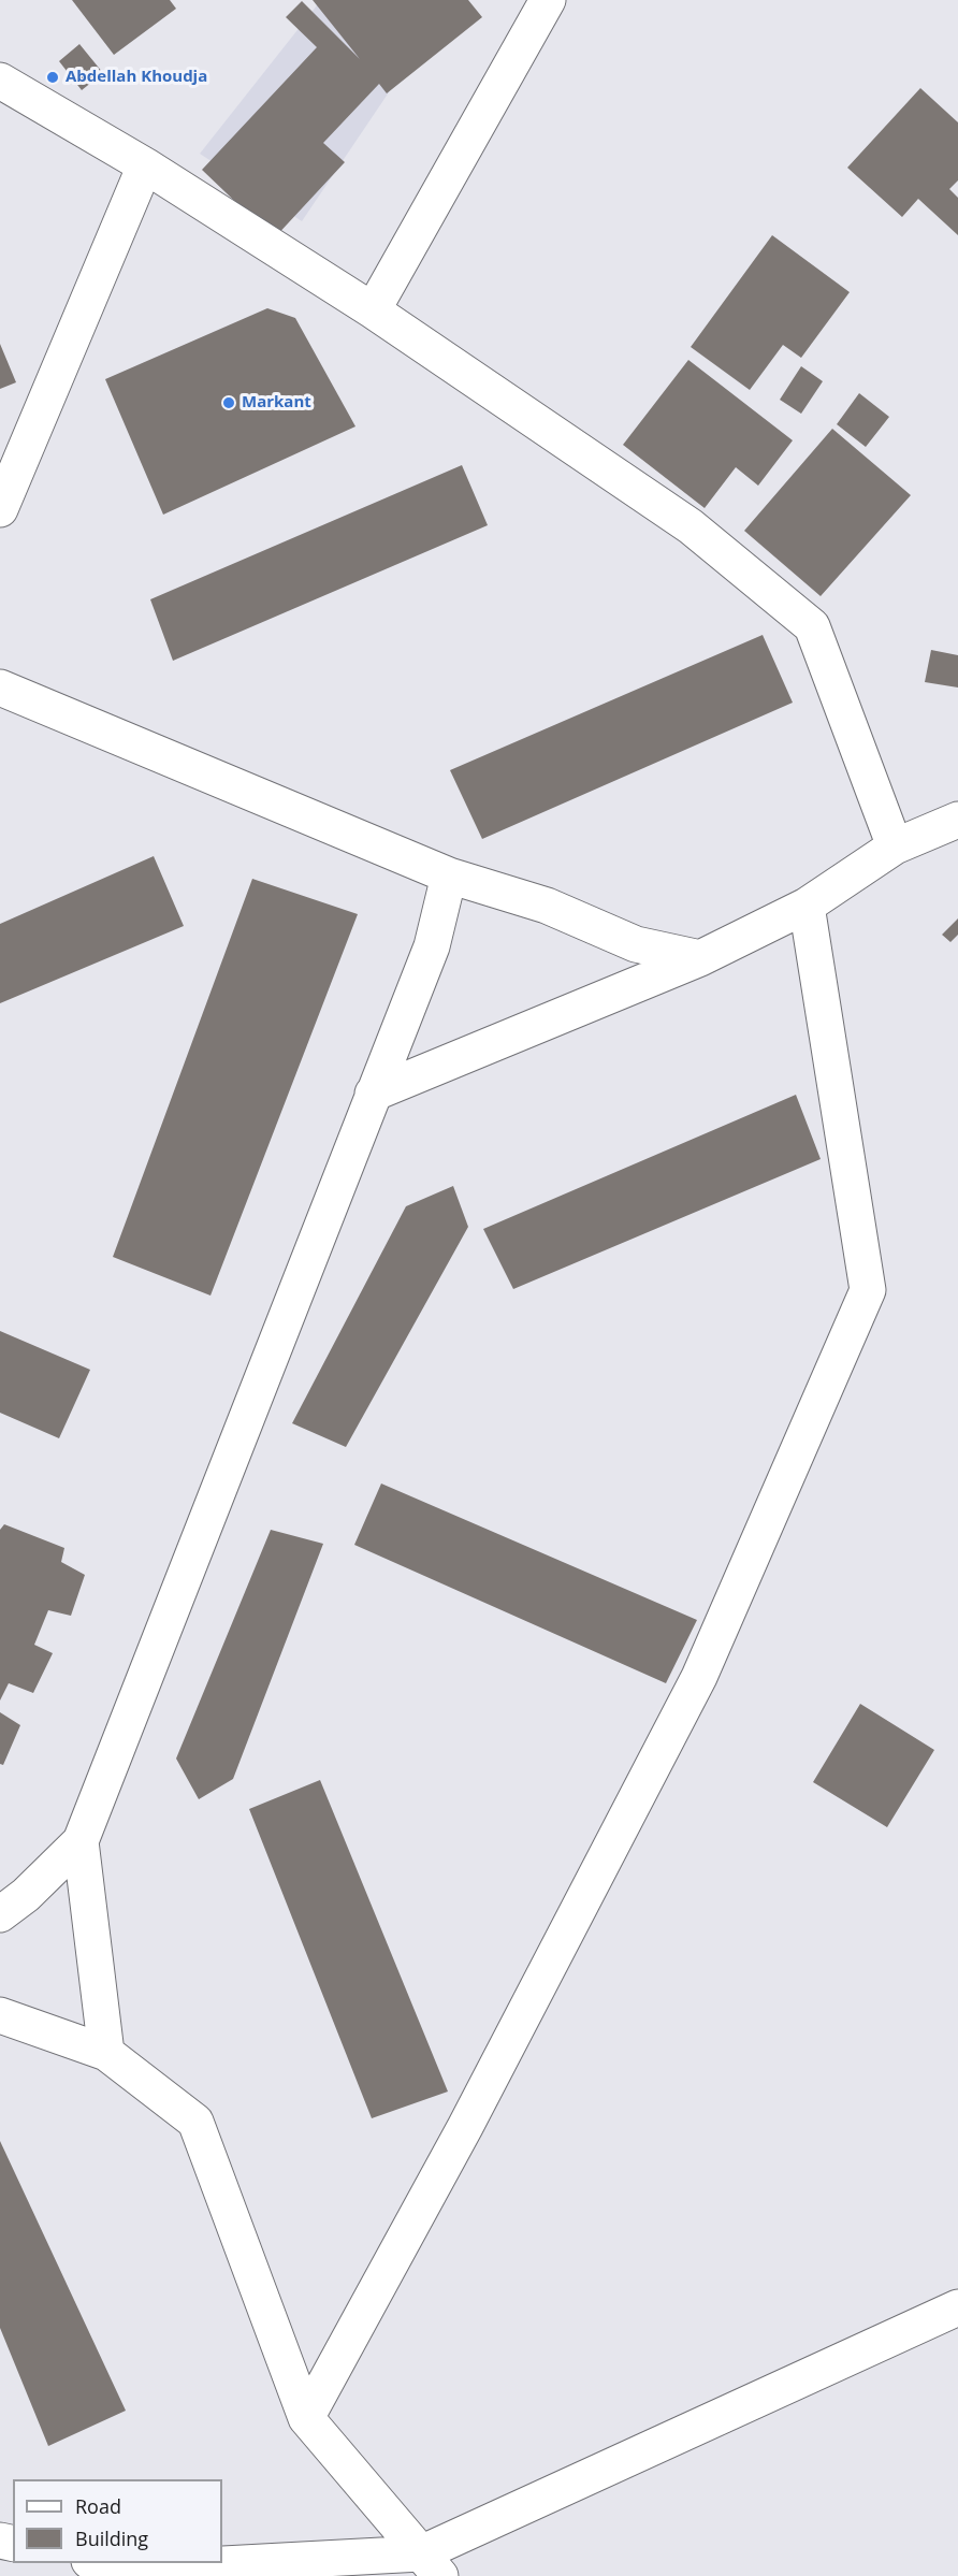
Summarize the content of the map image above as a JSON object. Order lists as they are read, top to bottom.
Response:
{
  "places": ["Abdellah Khoudja", "Markant"],
  "legend": ["Road", "Building"]
}
